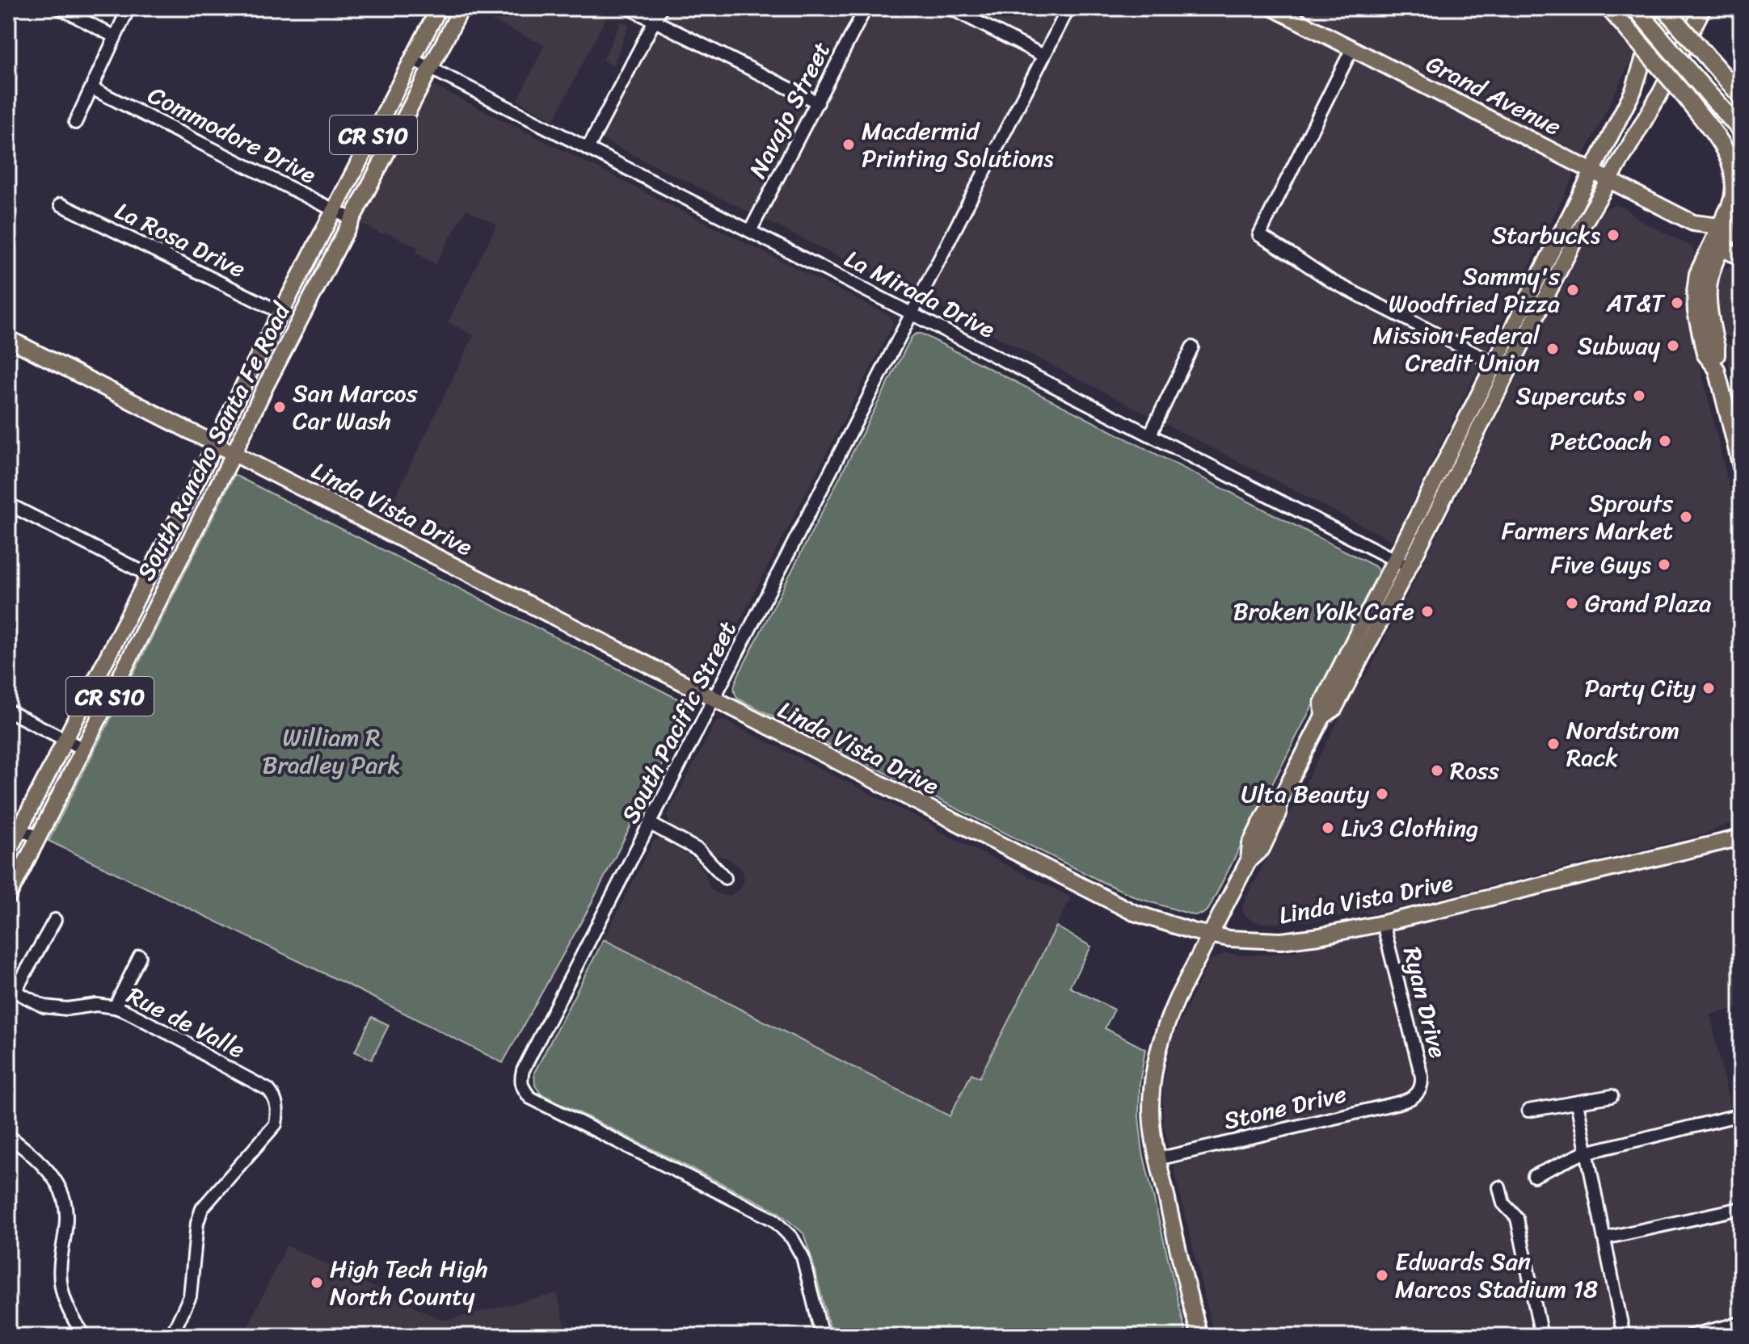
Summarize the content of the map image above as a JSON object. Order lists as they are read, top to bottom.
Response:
{
  "streets": {
    "main road": [
      "Grand Avenue",
      "CR S10",
      "South Rancho Santa Fe Road",
      "Linda Vista Drive"
    ],
    "street": [
      "Navajo Street",
      "Commodore Drive",
      "La Rosa Drive",
      "La Mirada Drive",
      "South Pacific Street",
      "Ryan Drive",
      "Rue de Valle",
      "Stone Drive"
    ]
  },
  "crossings": [
    ["Navajo Street", "La Mirada Drive"],
    ["Commodore Drive", "South Rancho Santa Fe Road"],
    ["La Rosa Drive", "South Rancho Santa Fe Road"],
    ["La Mirada Drive", "South Rancho Santa Fe Road"],
    ["La Mirada Drive", "South Pacific Street"],
    ["South Rancho Santa Fe Road", "Linda Vista Drive"],
    ["Linda Vista Drive", "South Pacific Street"],
    ["Linda Vista Drive", "Ryan Drive"],
    ["Ryan Drive", "Stone Drive"]
  ],
  "parks": ["William R Bradley Park"],
  "places": [
    "Macdermid Printing Solutions",
    "Starbucks",
    "Sammy's Woodfried Pizza",
    "AT&T",
    "Subway",
    "Mission Federal Credit Union",
    "Supercuts",
    "San Marcos Car Wash",
    "PetCoach",
    "Sprouts Farmers Market",
    "Five Guys",
    "Grand Plaza",
    "Broken Yolk Cafe",
    "Party City",
    "Nordstrom Rack",
    "Ross",
    "Ulta Beauty",
    "Liv3 Clothing",
    "Edwards San Marcos Stadium 18",
    "High Tech High North County"
  ]
}
